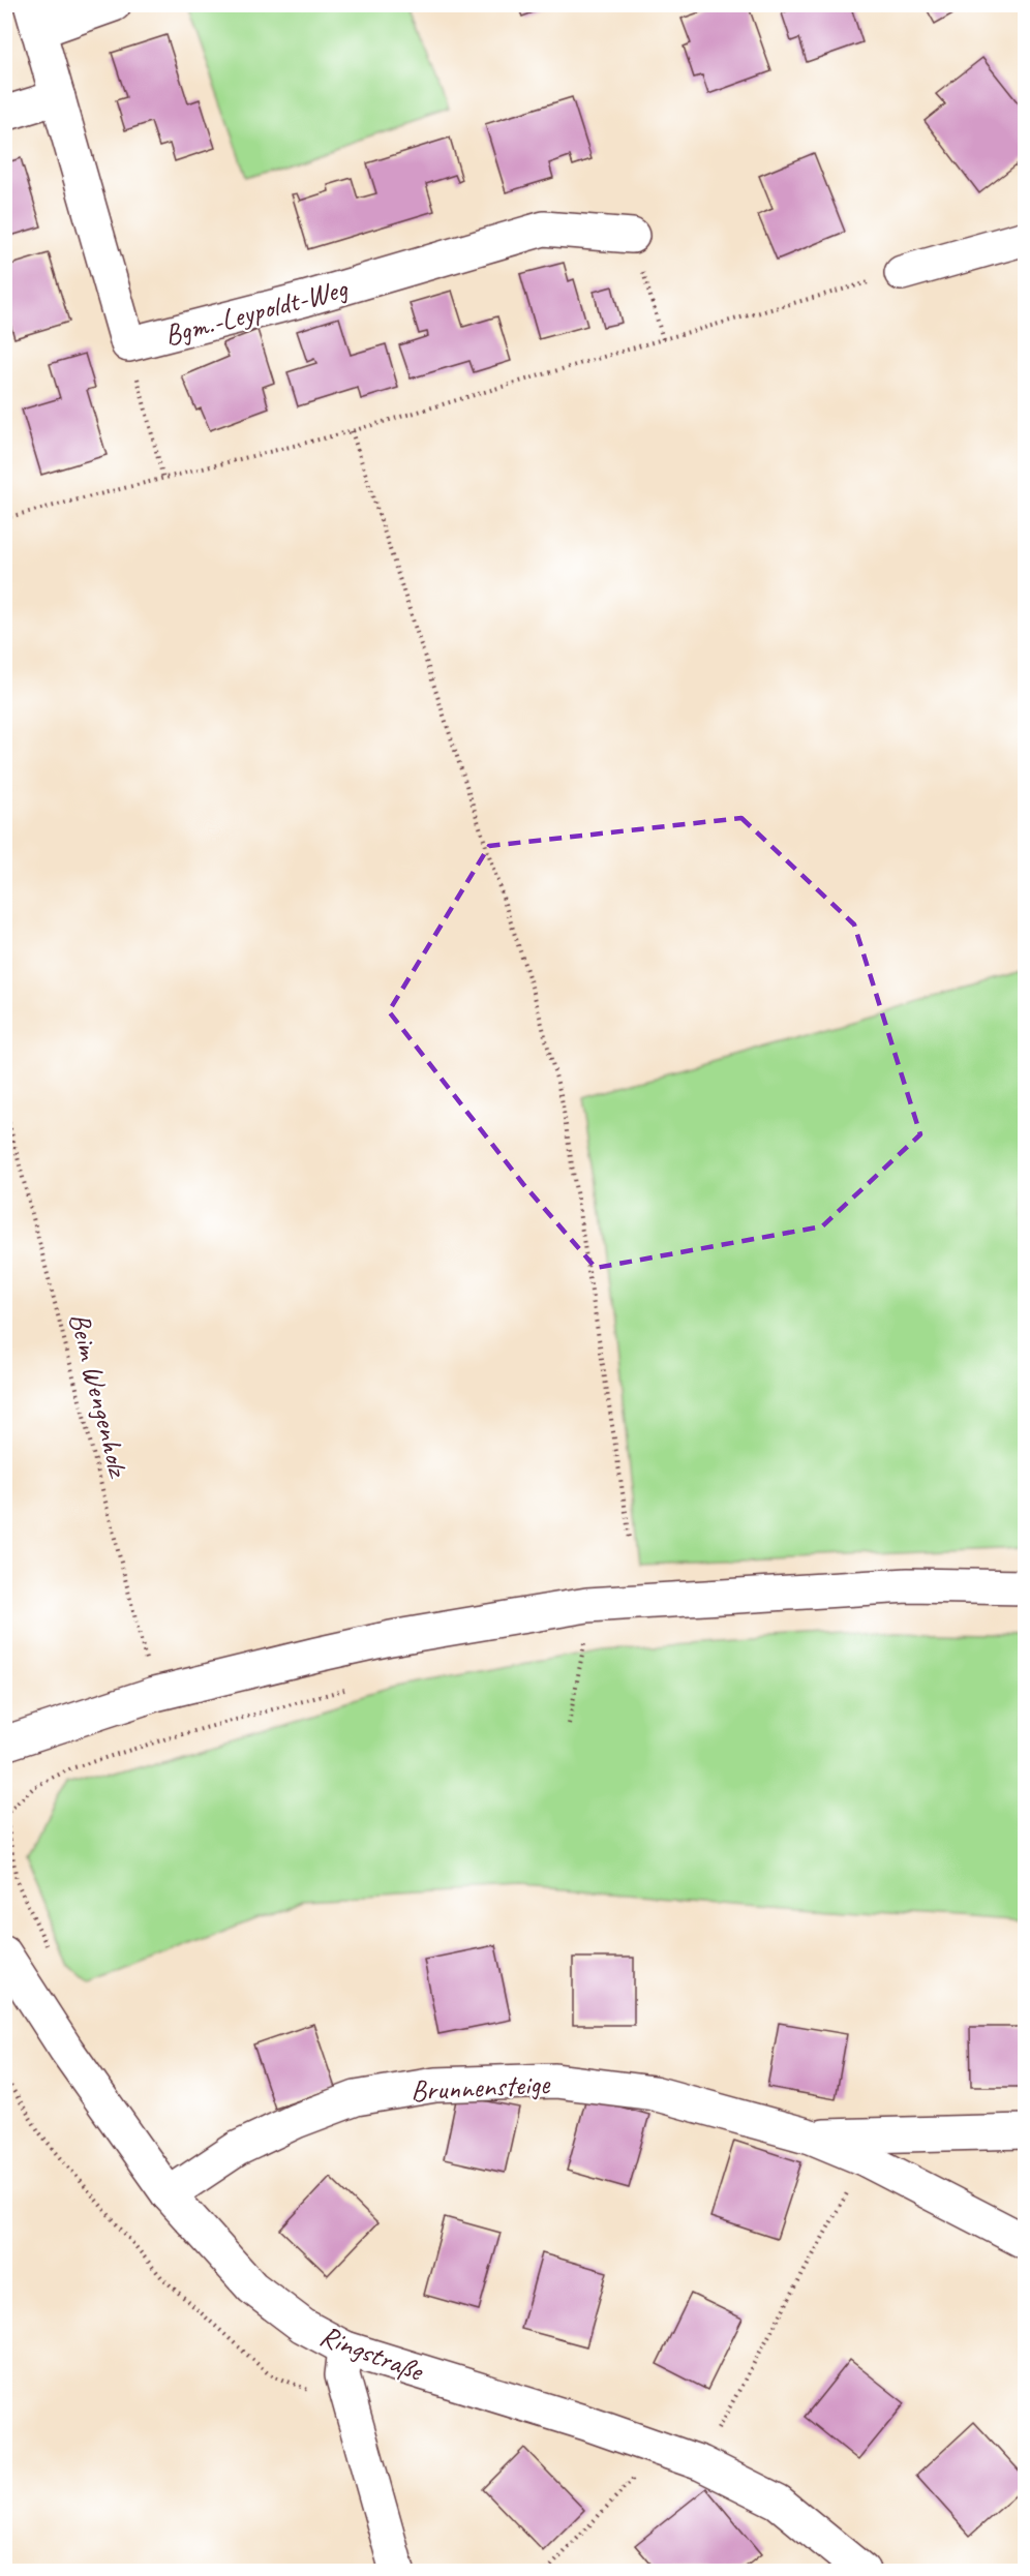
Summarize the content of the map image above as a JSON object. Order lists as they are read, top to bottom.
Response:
{
  "streets": {
    "street": ["Bgm.-Leypoldt-Weg", "Brunnensteige", "Ringstraße"],
    "path": ["Beim Wengenholz"]
  },
  "crossings": [
    ["Brunnensteige", "Ringstraße"]
  ]
}
